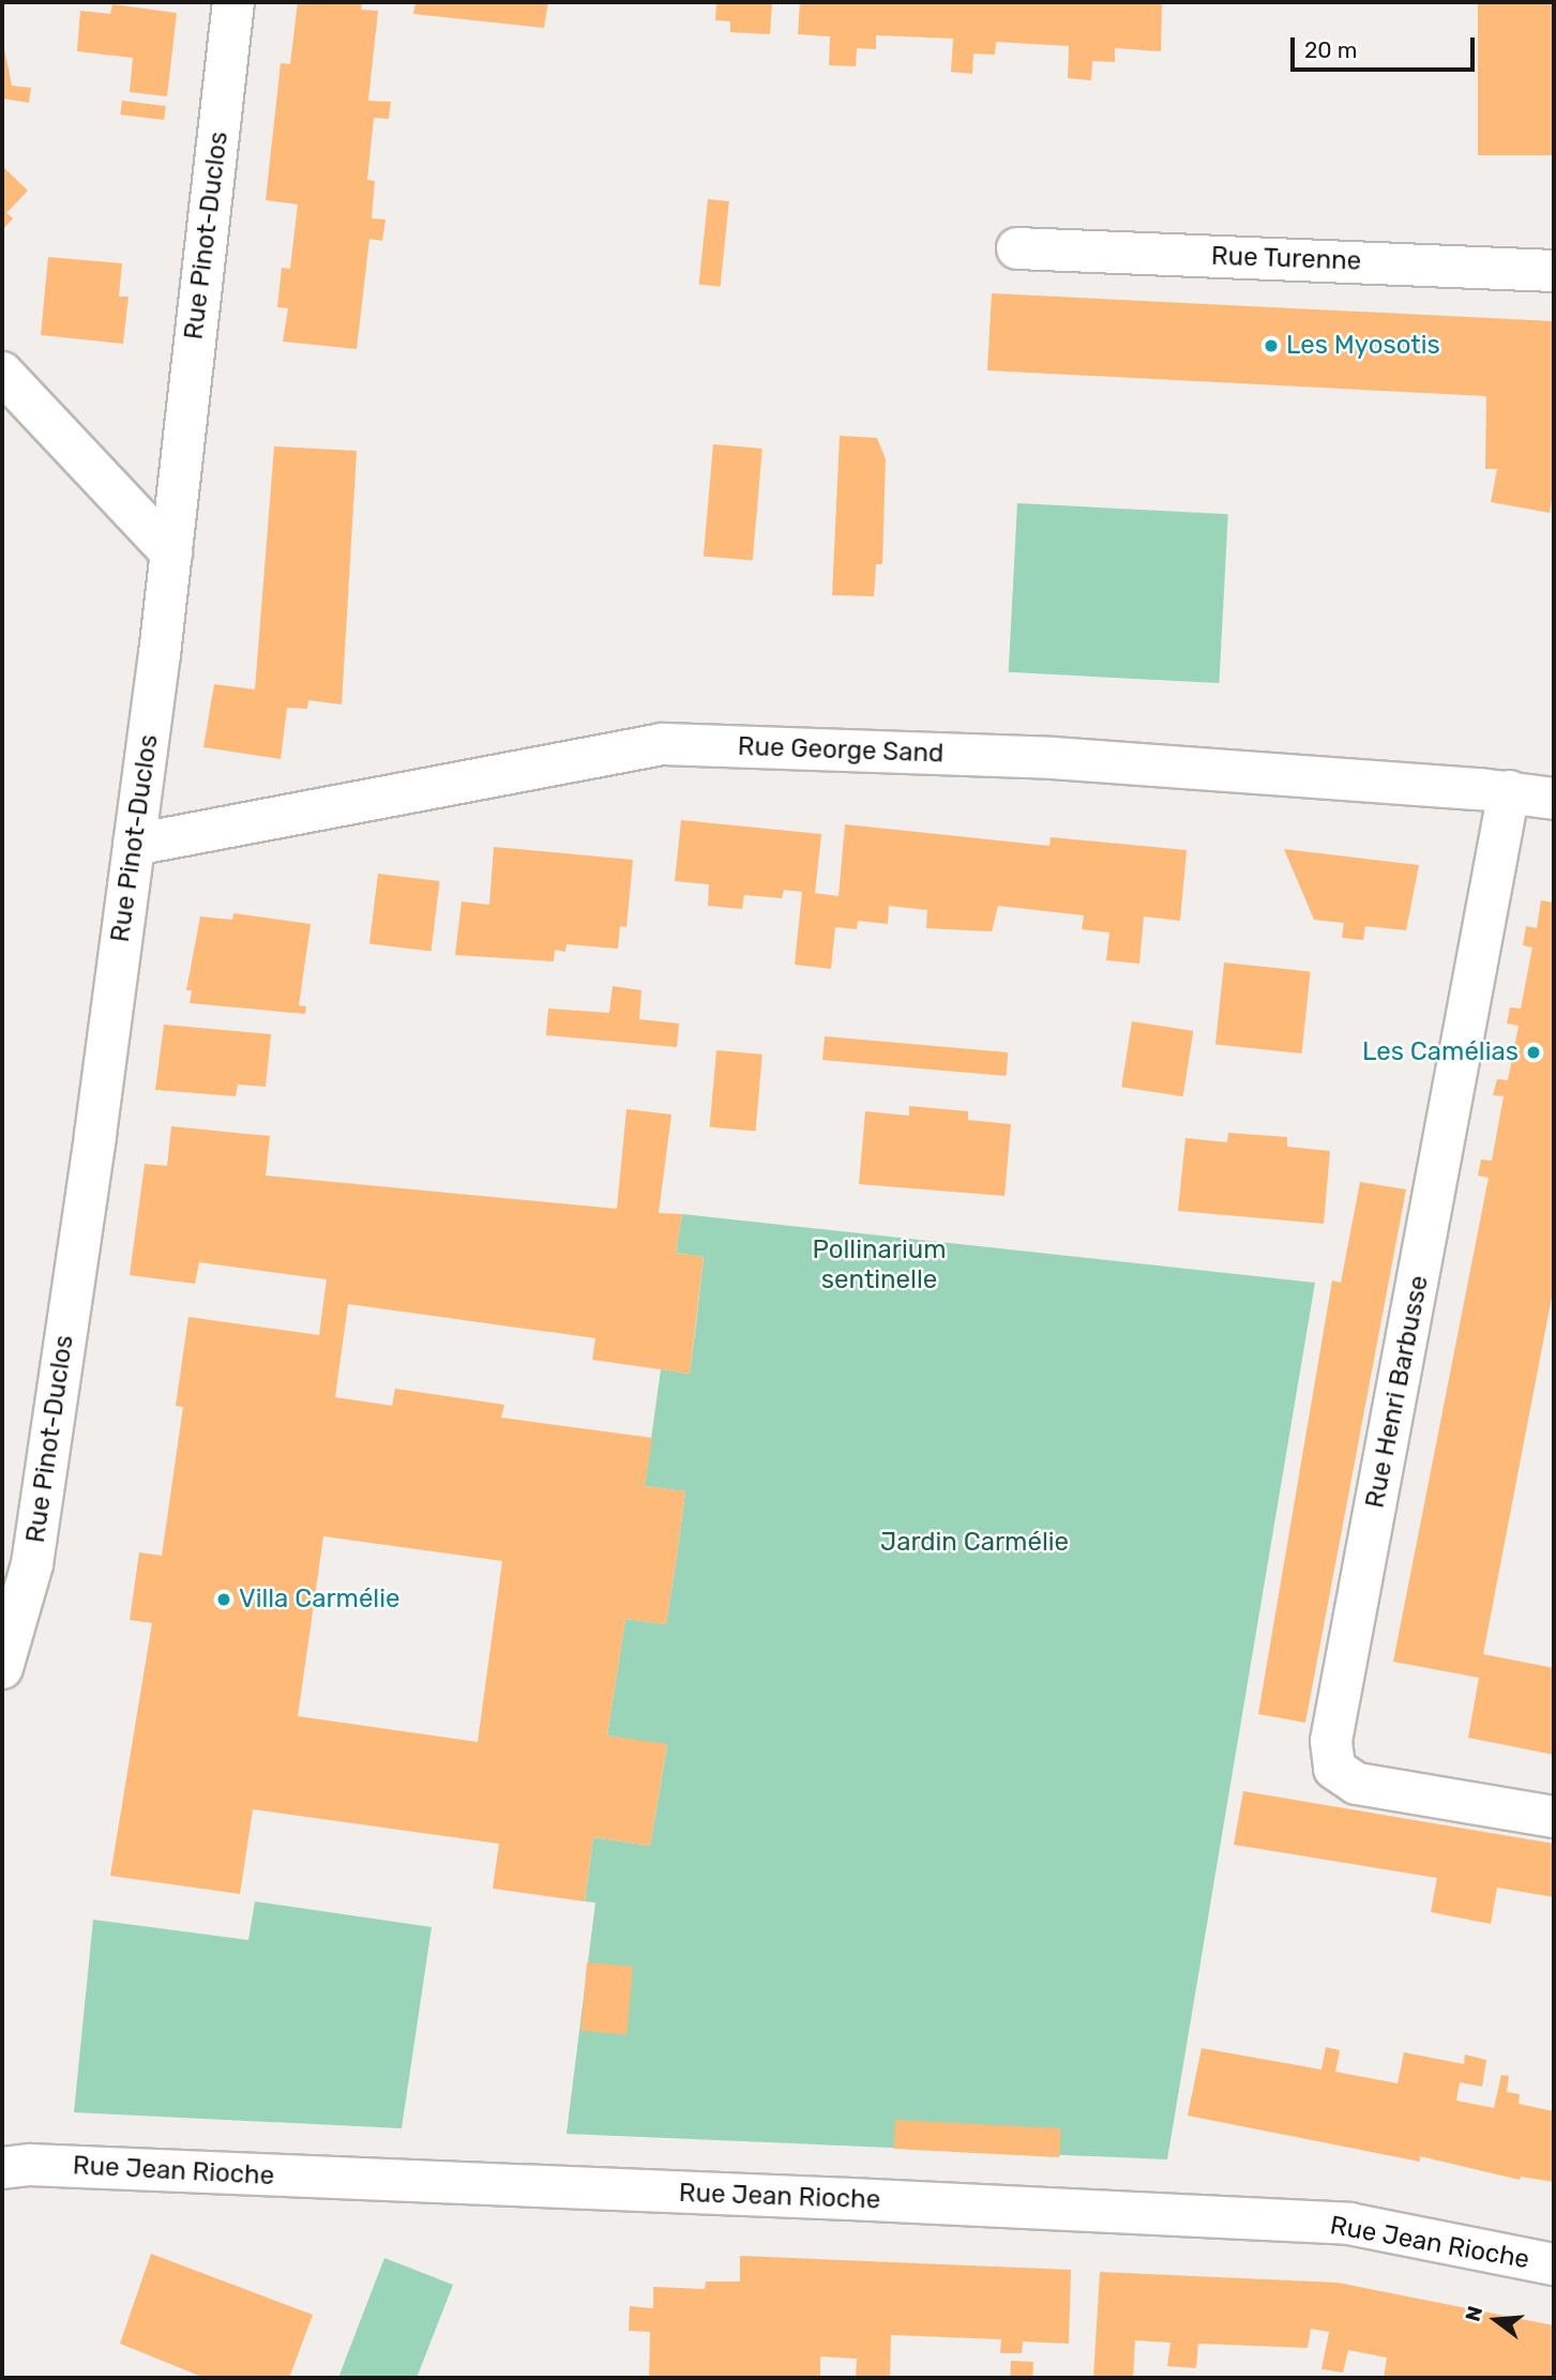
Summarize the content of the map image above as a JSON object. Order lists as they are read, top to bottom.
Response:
{
  "streets": {
    "street": [
      "Rue Pinot-Duclos",
      "Rue Turenne",
      "Rue George Sand",
      "Rue Henri Barbusse",
      "Rue Jean Rioche"
    ]
  },
  "crossings": [
    ["Rue Pinot-Duclos", "Rue George Sand"],
    ["Rue George Sand", "Rue Henri Barbusse"]
  ],
  "parks": ["Pollinarium sentinelle", "Jardin Carmélie"],
  "places": ["Les Myosotis", "Les Camélias", "Villa Carmélie"],
  "scale_bar": "20 m",
  "north": "left"
}
